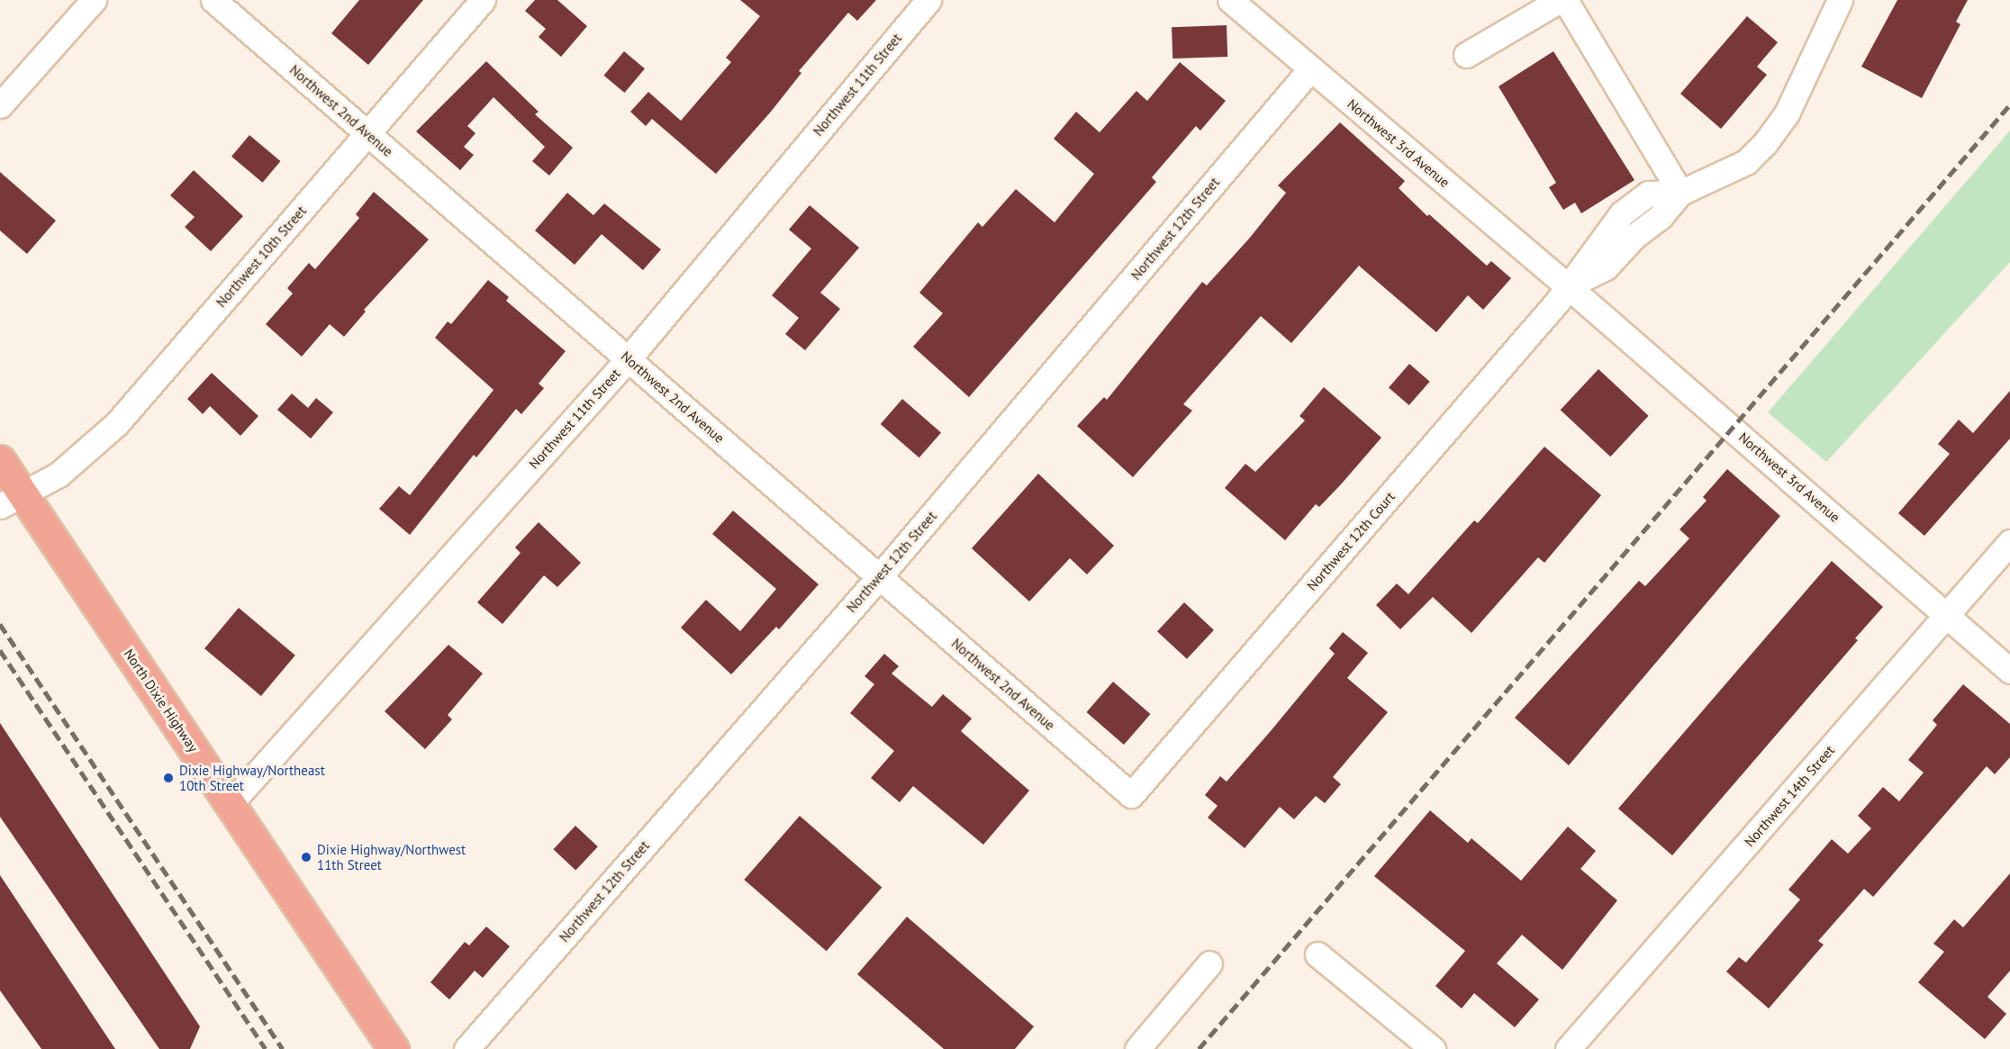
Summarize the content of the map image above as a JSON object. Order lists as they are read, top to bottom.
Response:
{
  "streets": {
    "main road": ["North Dixie Highway"],
    "street": [
      "Northwest 11th Street",
      "Northwest 2nd Avenue",
      "Northwest 3rd Avenue",
      "Northwest 12th Street",
      "Northwest 10th Street",
      "Northwest 12th Court",
      "Northwest 14th Street"
    ]
  },
  "crossings": [
    ["Northwest 11th Street", "Northwest 2nd Avenue"],
    ["Northwest 11th Street", "North Dixie Highway"],
    ["Northwest 2nd Avenue", "Northwest 12th Street"],
    ["Northwest 2nd Avenue", "Northwest 10th Street"],
    ["Northwest 2nd Avenue", "Northwest 12th Court"],
    ["Northwest 3rd Avenue", "Northwest 12th Street"],
    ["Northwest 3rd Avenue", "Northwest 12th Court"],
    ["Northwest 3rd Avenue", "Northwest 14th Street"],
    ["Northwest 10th Street", "North Dixie Highway"]
  ],
  "places": ["Dixie Highway/Northeast 10th Street", "Dixie Highway/Northwest 11th Street"]
}
